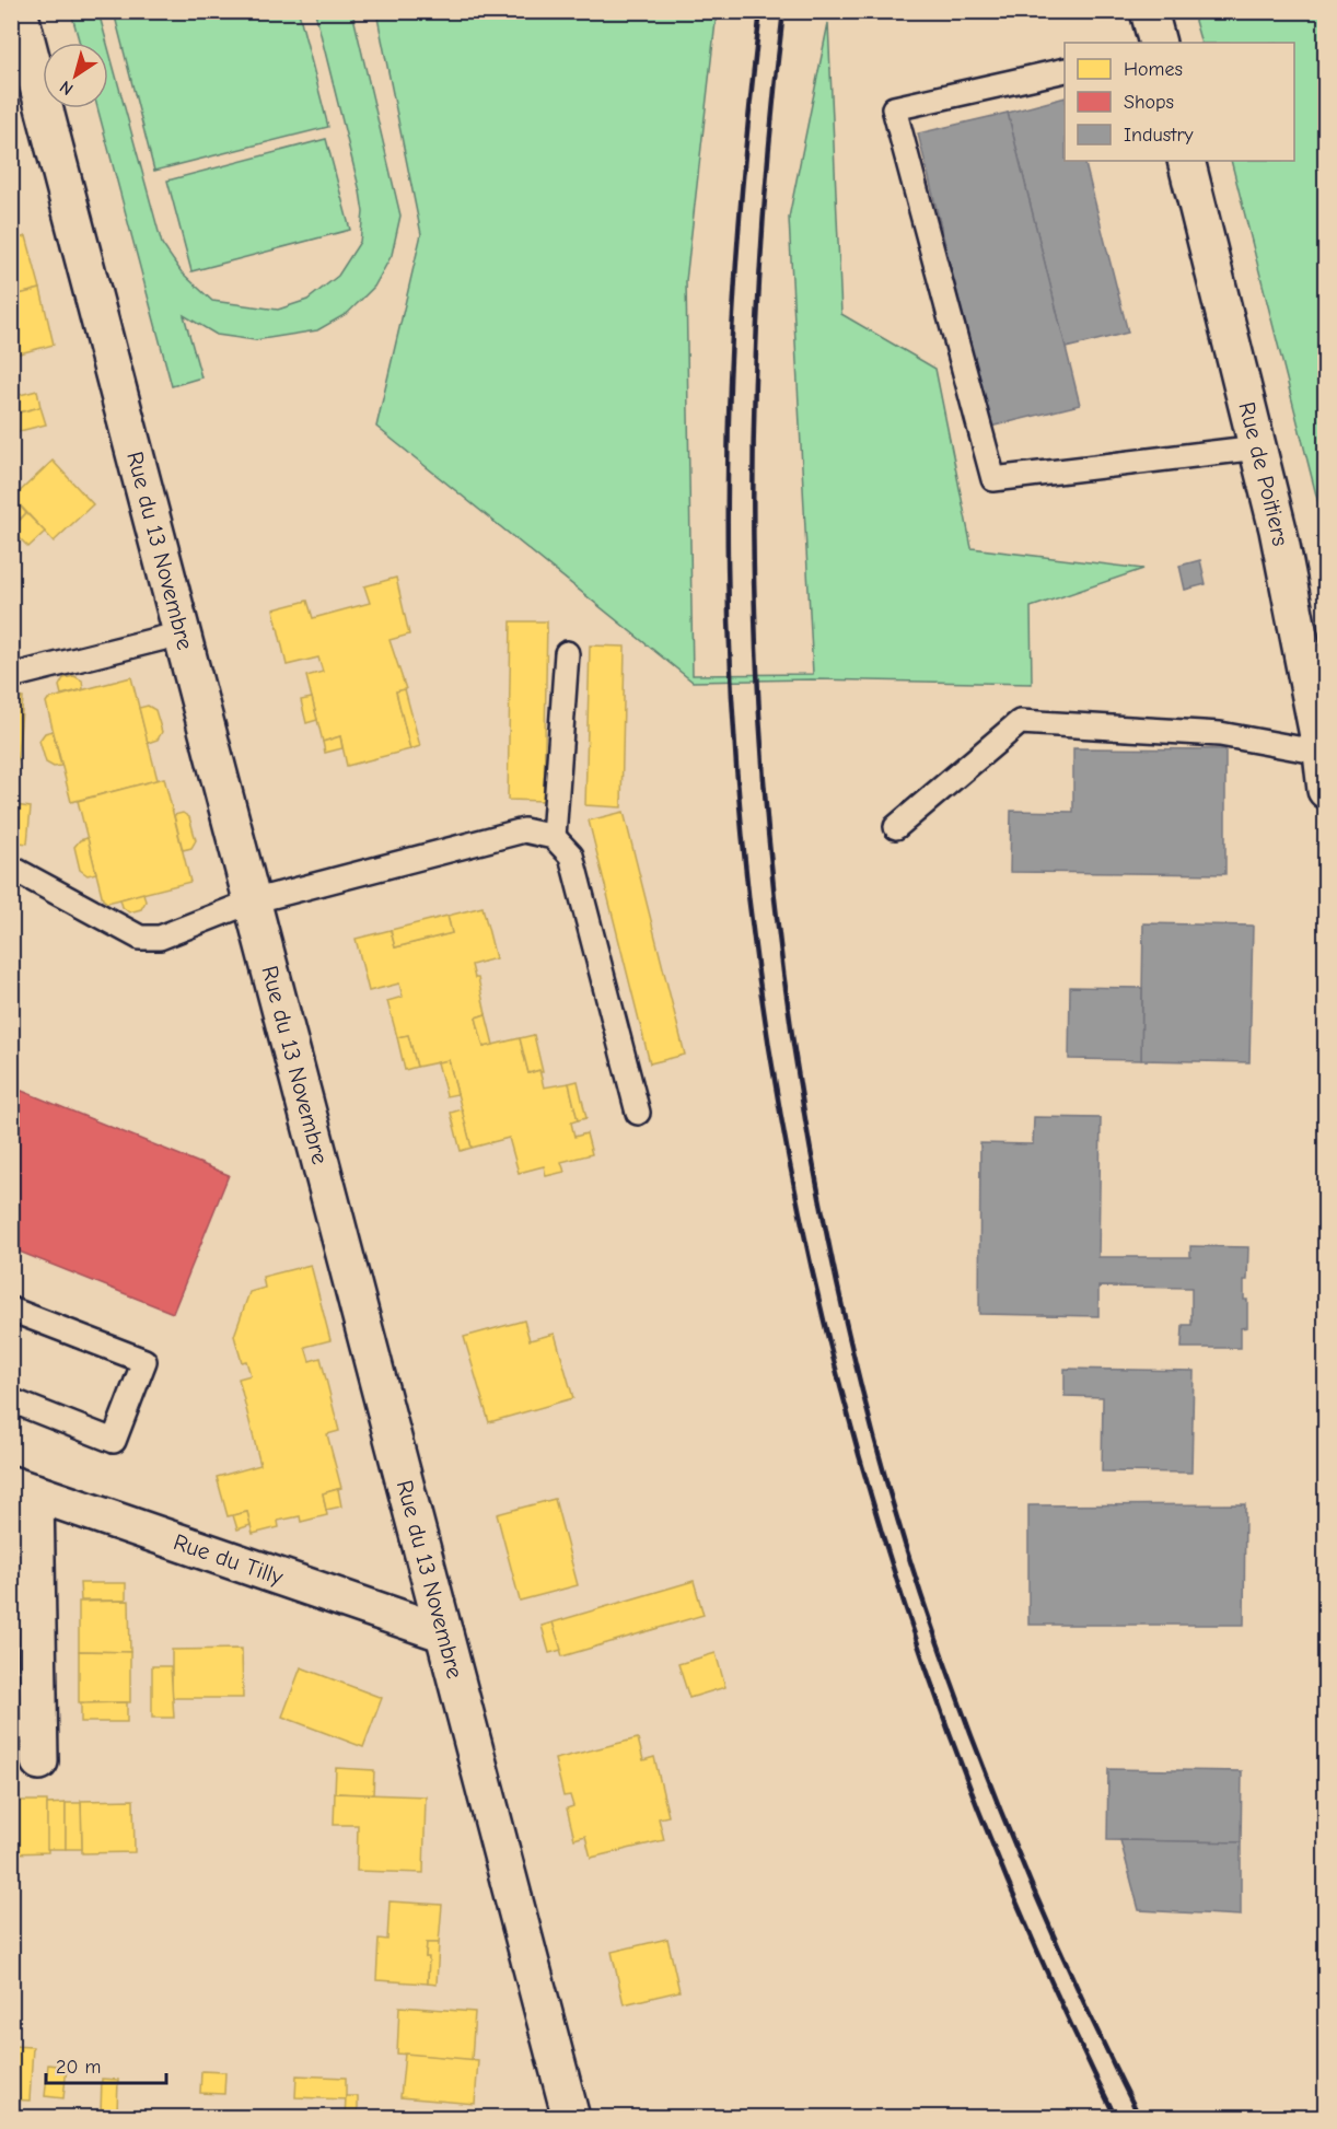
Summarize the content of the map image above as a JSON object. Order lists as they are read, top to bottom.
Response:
{
  "streets": {
    "street": ["Rue de Poitiers", "Rue du 13 Novembre", "Rue du Tilly"]
  },
  "crossings": [
    ["Rue du 13 Novembre", "Rue du Tilly"]
  ],
  "legend": ["Homes", "Shops", "Industry"],
  "scale_bar": "20 m",
  "north": "bottom left"
}
